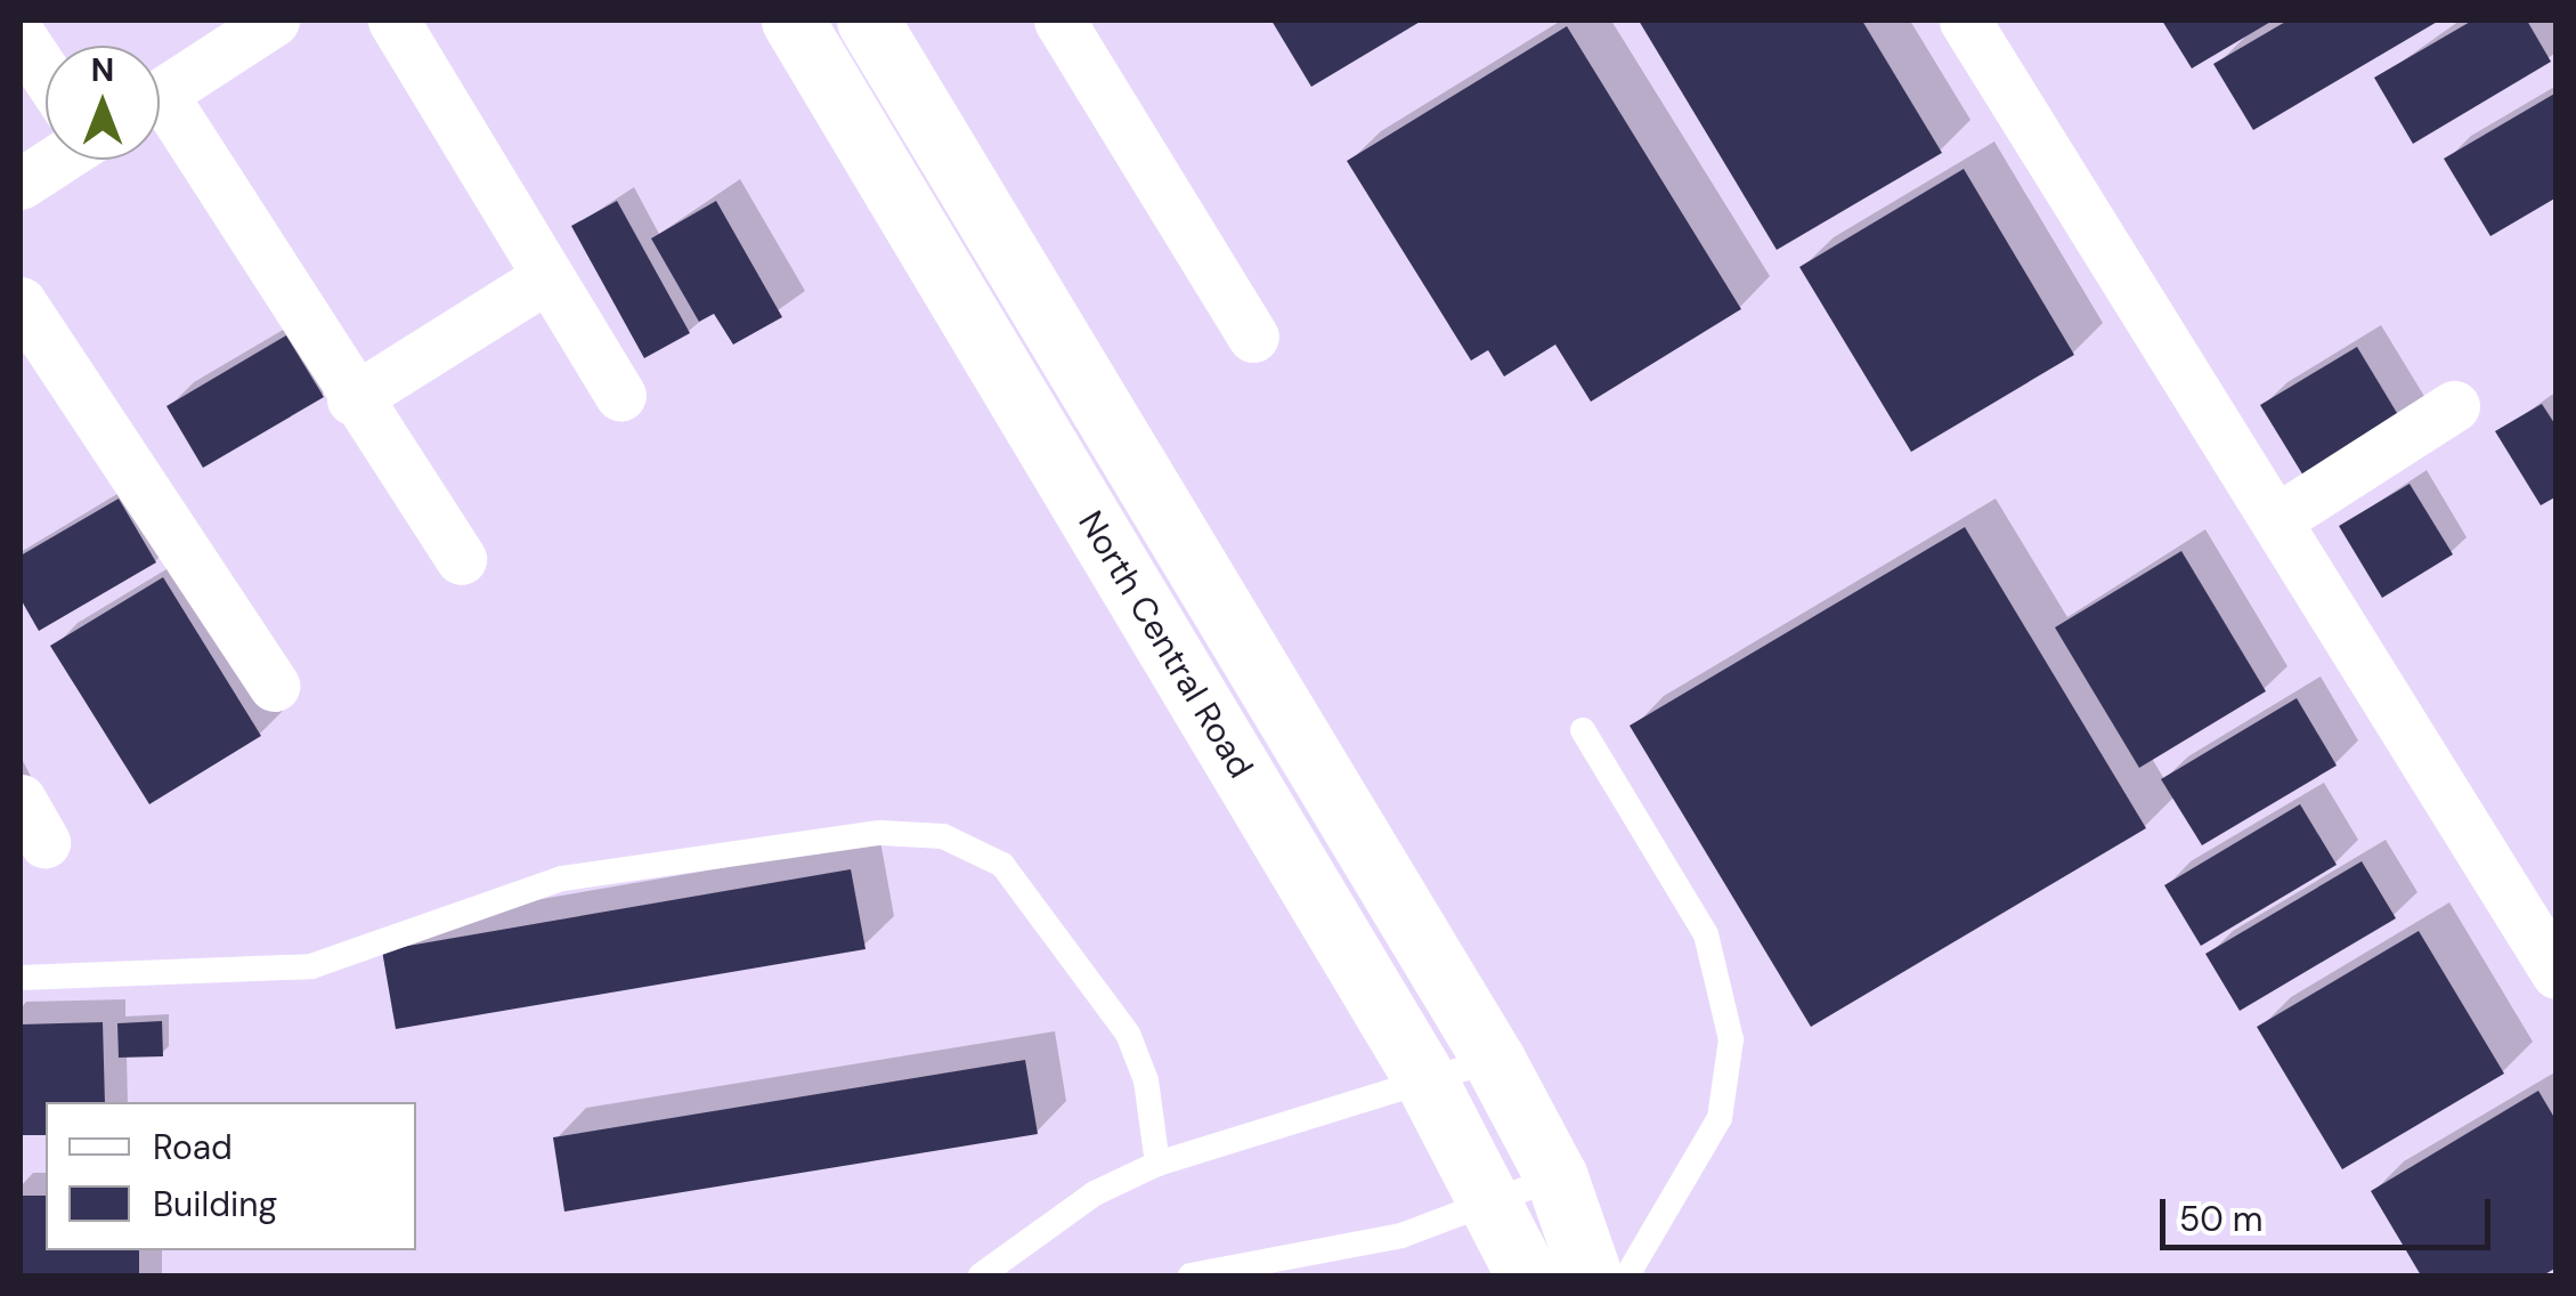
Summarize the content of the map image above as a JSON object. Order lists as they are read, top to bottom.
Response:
{
  "streets": {
    "main road": ["North Central Road"]
  },
  "legend": ["Road", "Building"],
  "scale_bar": "50 m",
  "north": "top"
}
